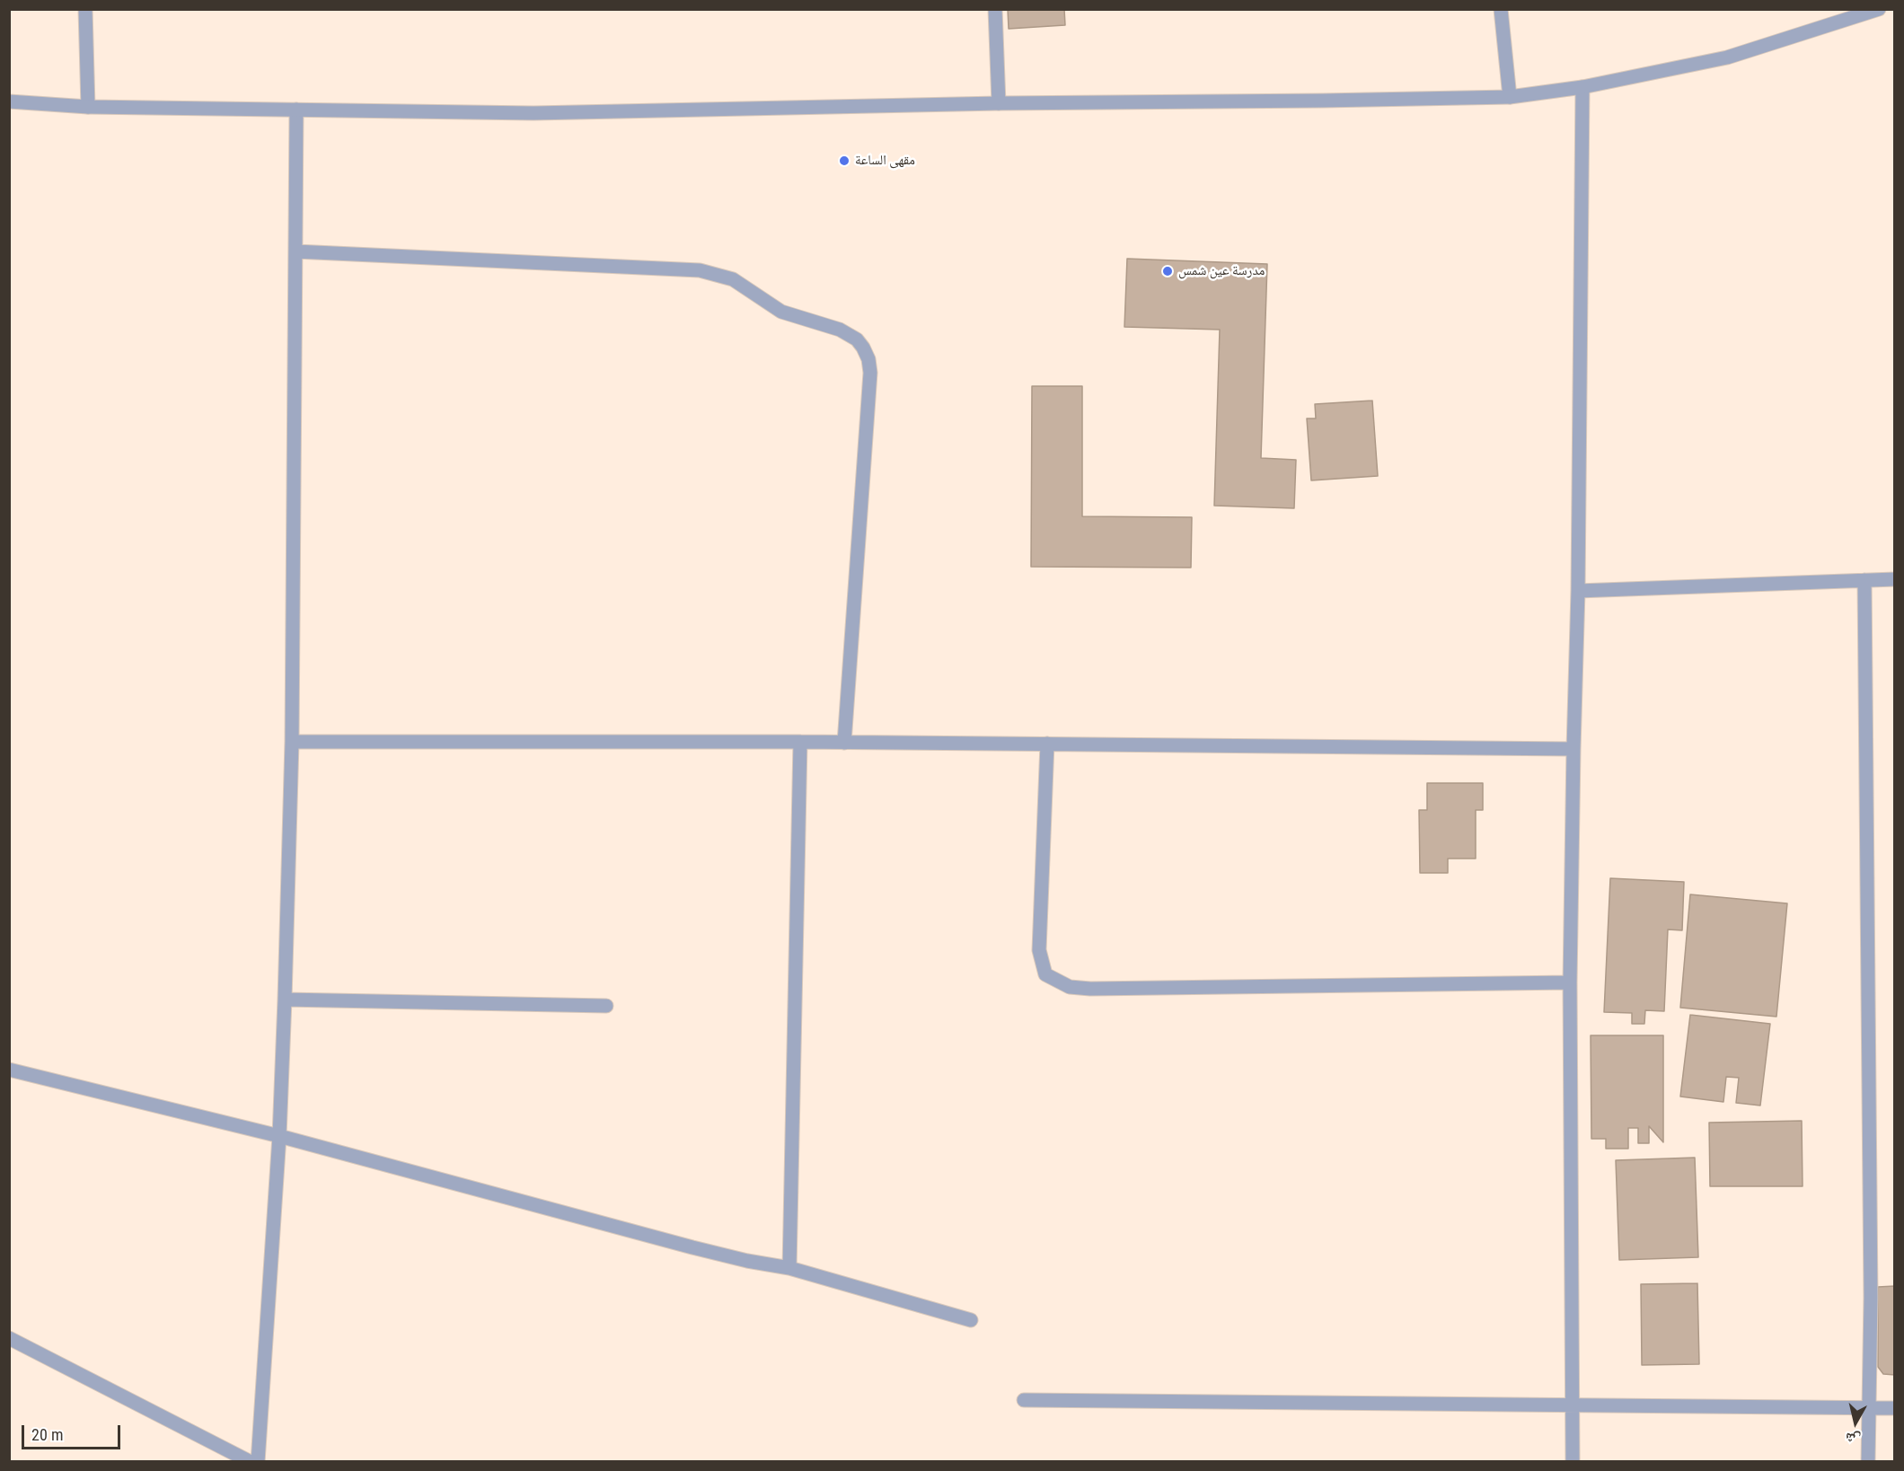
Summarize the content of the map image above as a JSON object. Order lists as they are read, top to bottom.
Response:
{
  "places": ["مقهى الساعة", "مدرسة عين شمس"],
  "scale_bar": "20 m",
  "north": "bottom"
}
